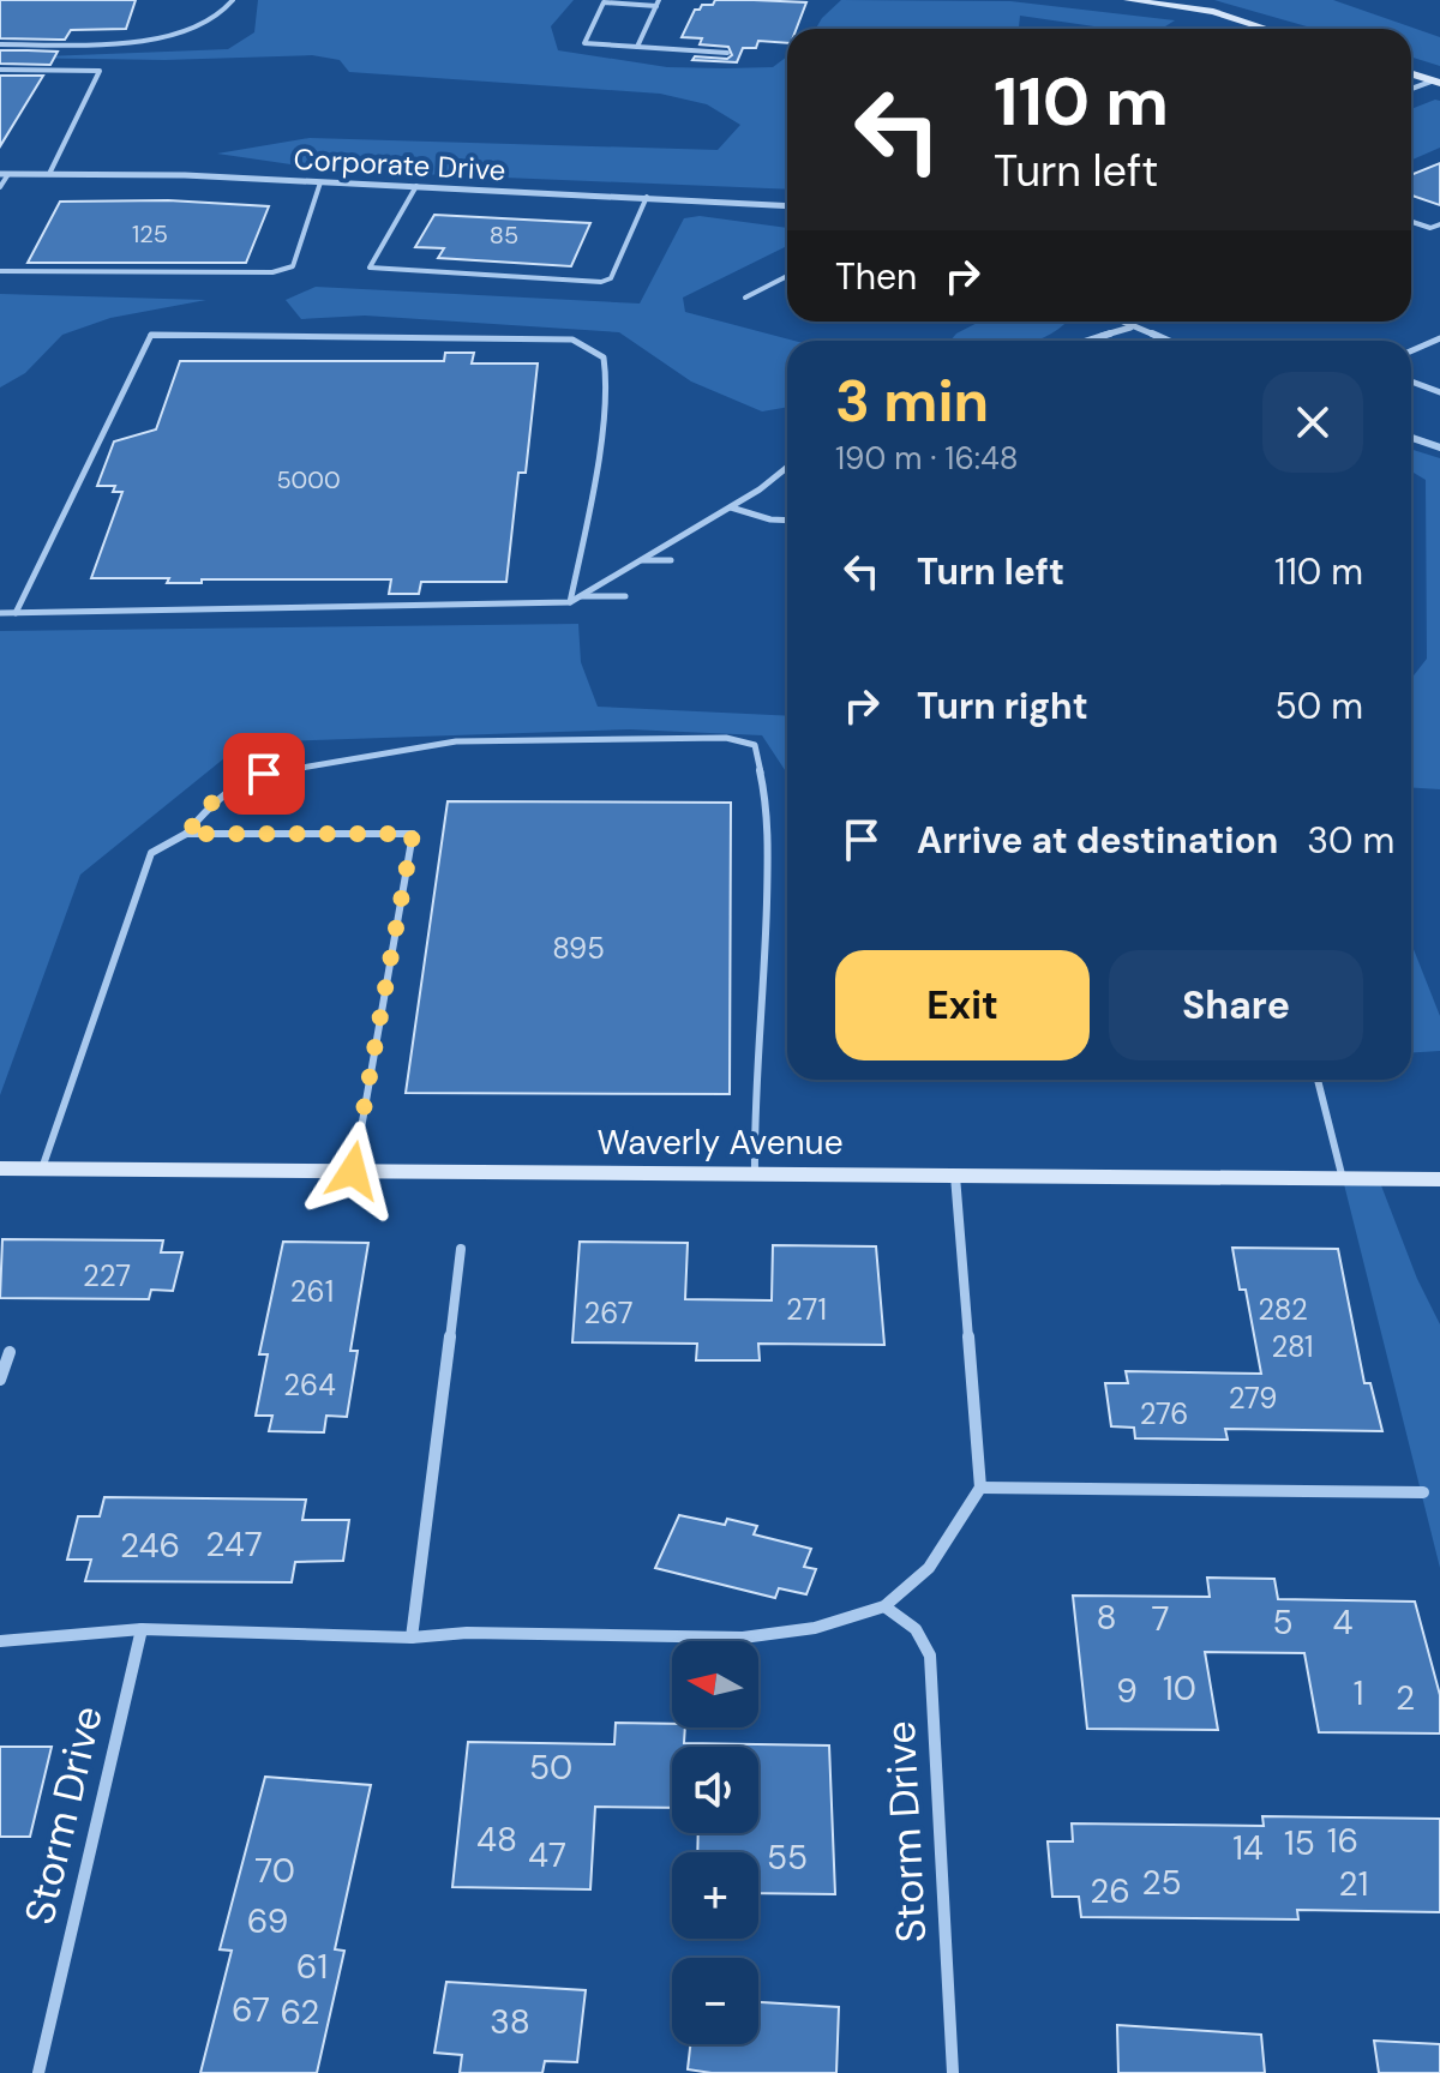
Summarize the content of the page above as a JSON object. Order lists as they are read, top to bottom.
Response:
{
  "streets": {
    "street": ["Corporate Drive", "Waverly Avenue", "Storm Drive"]
  },
  "house_numbers": [
    "125",
    "85",
    "5000",
    "895",
    "227",
    "261",
    "271",
    "282",
    "267",
    "281",
    "264",
    "279",
    "276",
    "247",
    "246",
    "8",
    "7",
    "5",
    "4",
    "10",
    "9",
    "1",
    "2",
    "50",
    "48",
    "16",
    "15",
    "14",
    "47",
    "55",
    "70",
    "25",
    "21",
    "26",
    "69",
    "61",
    "67",
    "62",
    "38"
  ],
  "north": "left",
  "page": {
    "turn": ["110 m", "Turn left"],
    "then": "Then",
    "heading": ["3 min", "190 m · 16:48"],
    "list": [
      {
        "name": "Turn left",
        "value": "110 m"
      },
      {
        "name": "Turn right",
        "value": "50 m"
      },
      {
        "name": "Arrive at destination",
        "value": "30 m"
      }
    ],
    "buttons": ["Exit", "Share"],
    "map_buttons": ["+", "−"]
  }
}
